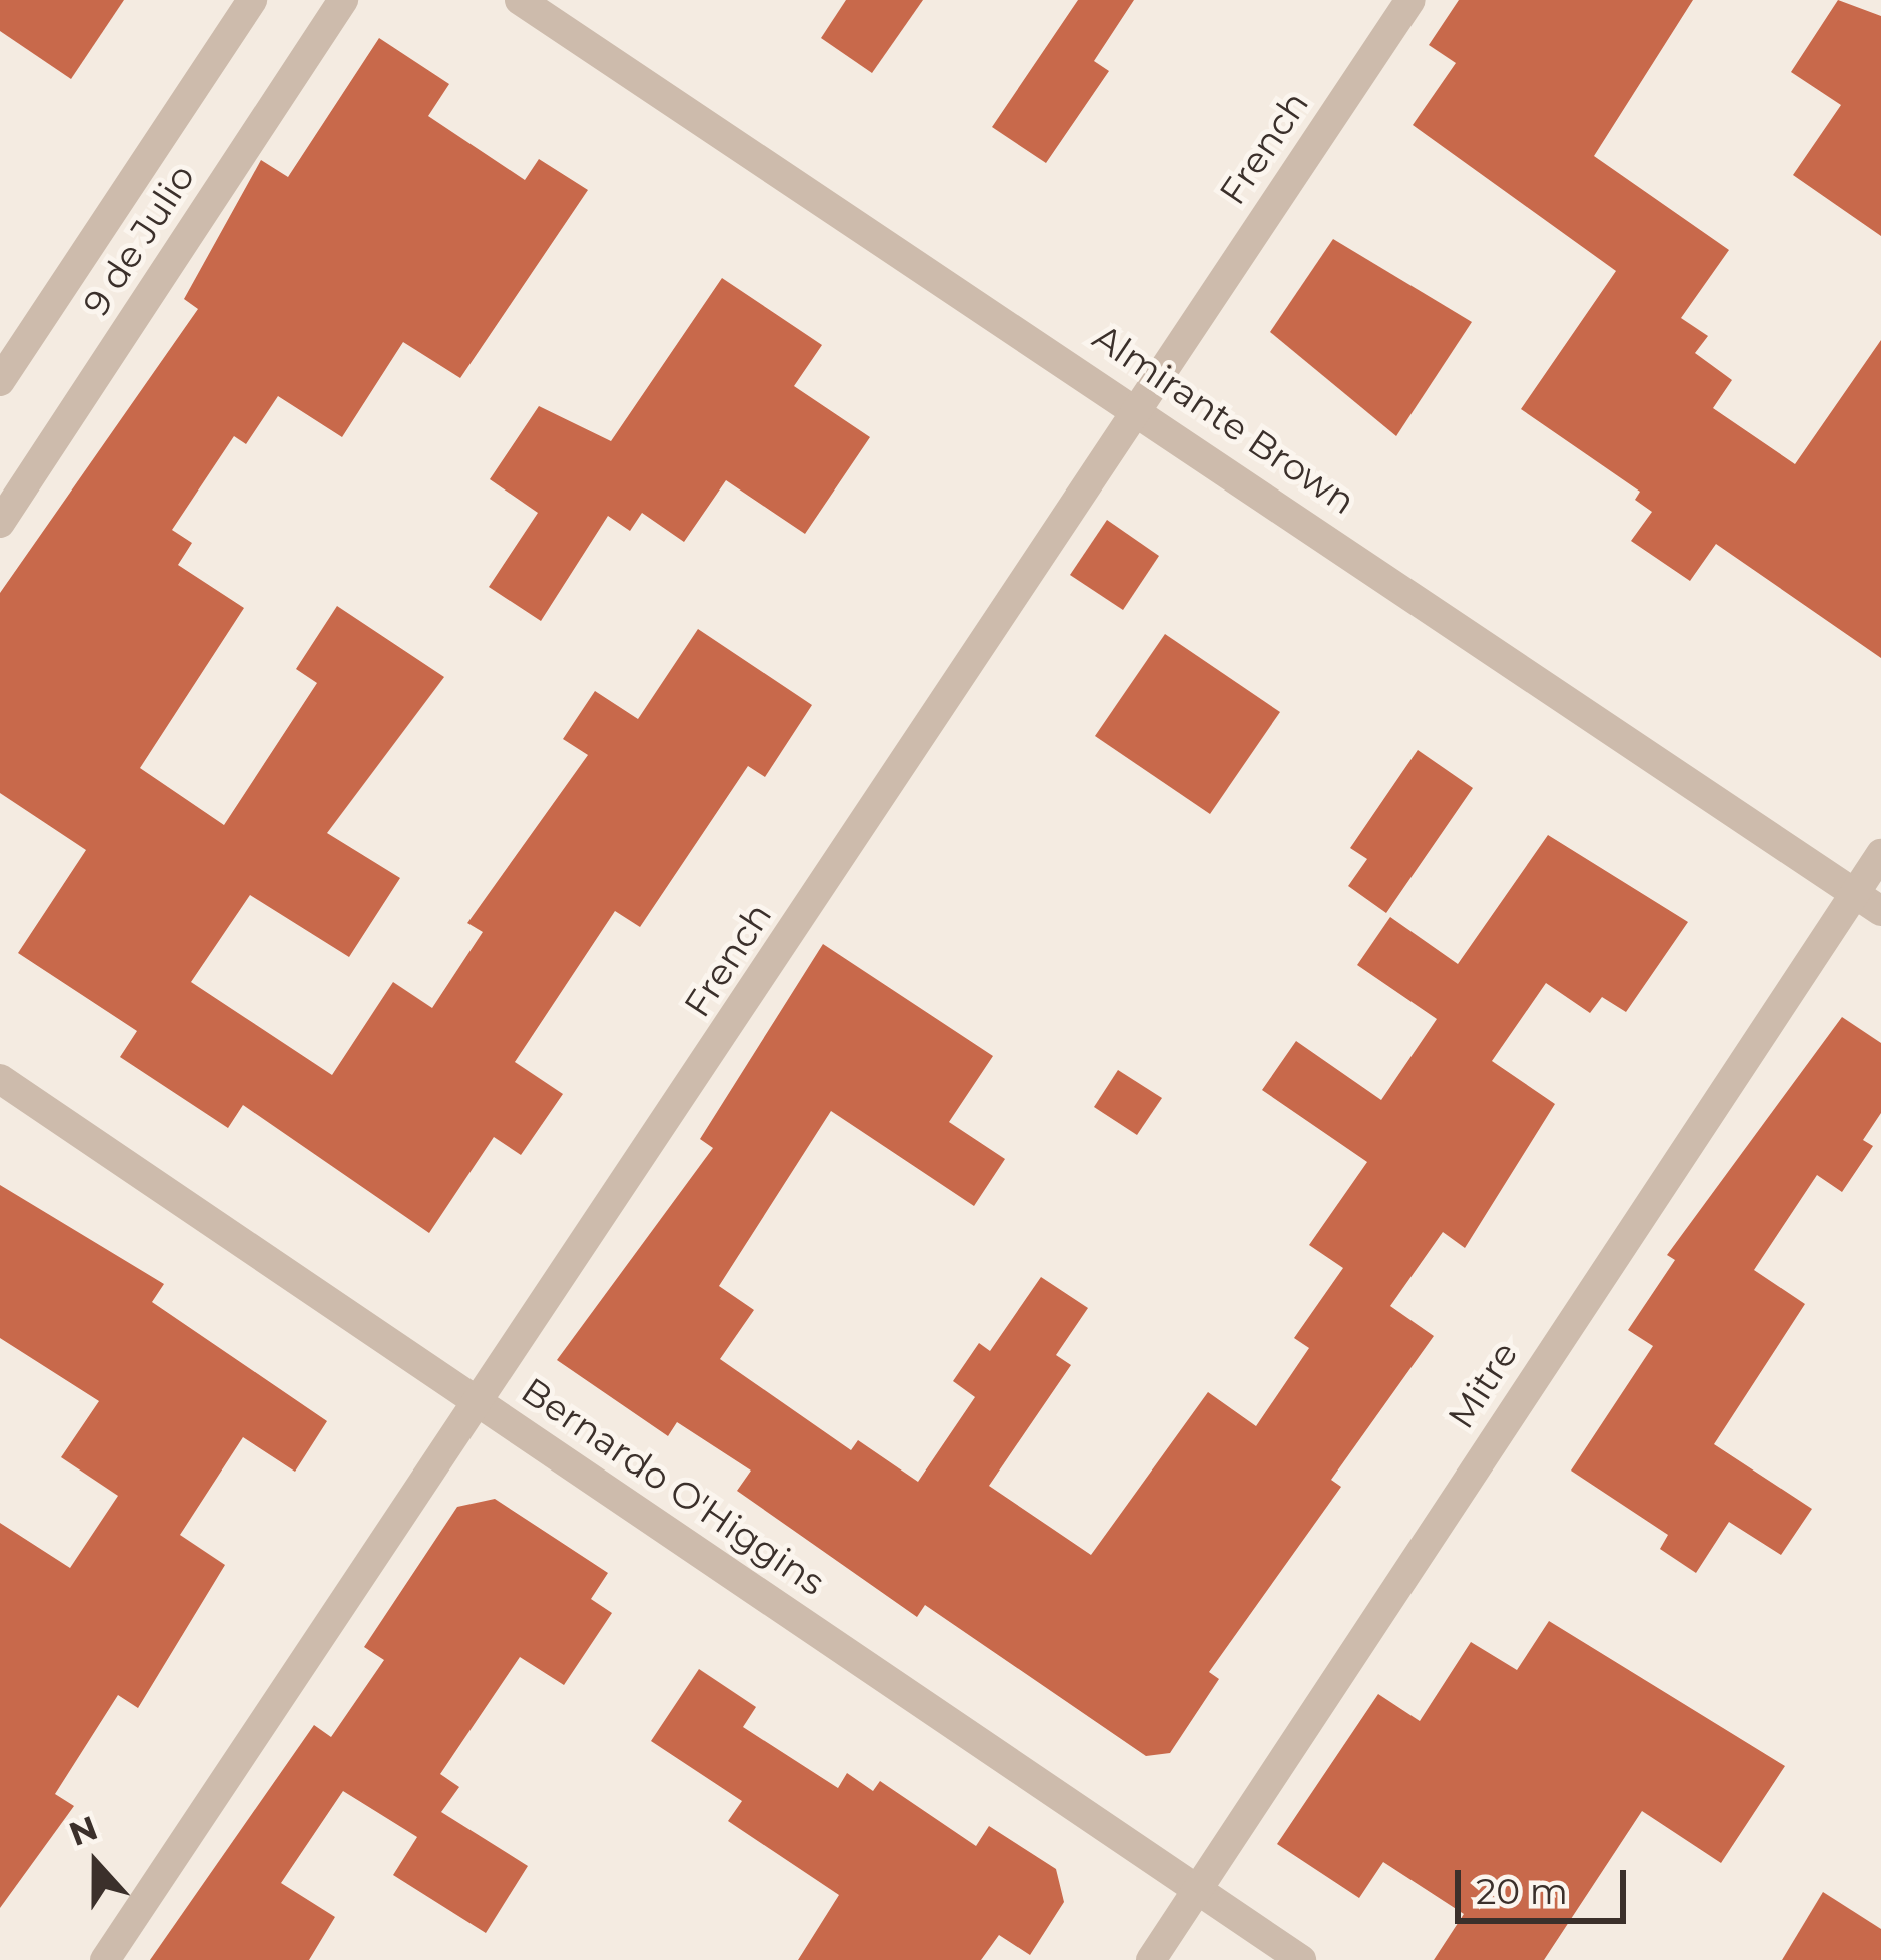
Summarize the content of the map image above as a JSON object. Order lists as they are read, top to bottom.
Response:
{
  "streets": {
    "street": [
      "French",
      "9 de Julio",
      "Almirante Brown",
      "Mitre",
      "Bernardo O'Higgins"
    ]
  },
  "crossings": [
    ["French", "Almirante Brown"],
    ["French", "Bernardo O'Higgins"],
    ["Almirante Brown", "Mitre"],
    ["Mitre", "Bernardo O'Higgins"]
  ],
  "scale_bar": "20 m",
  "north": "top"
}
